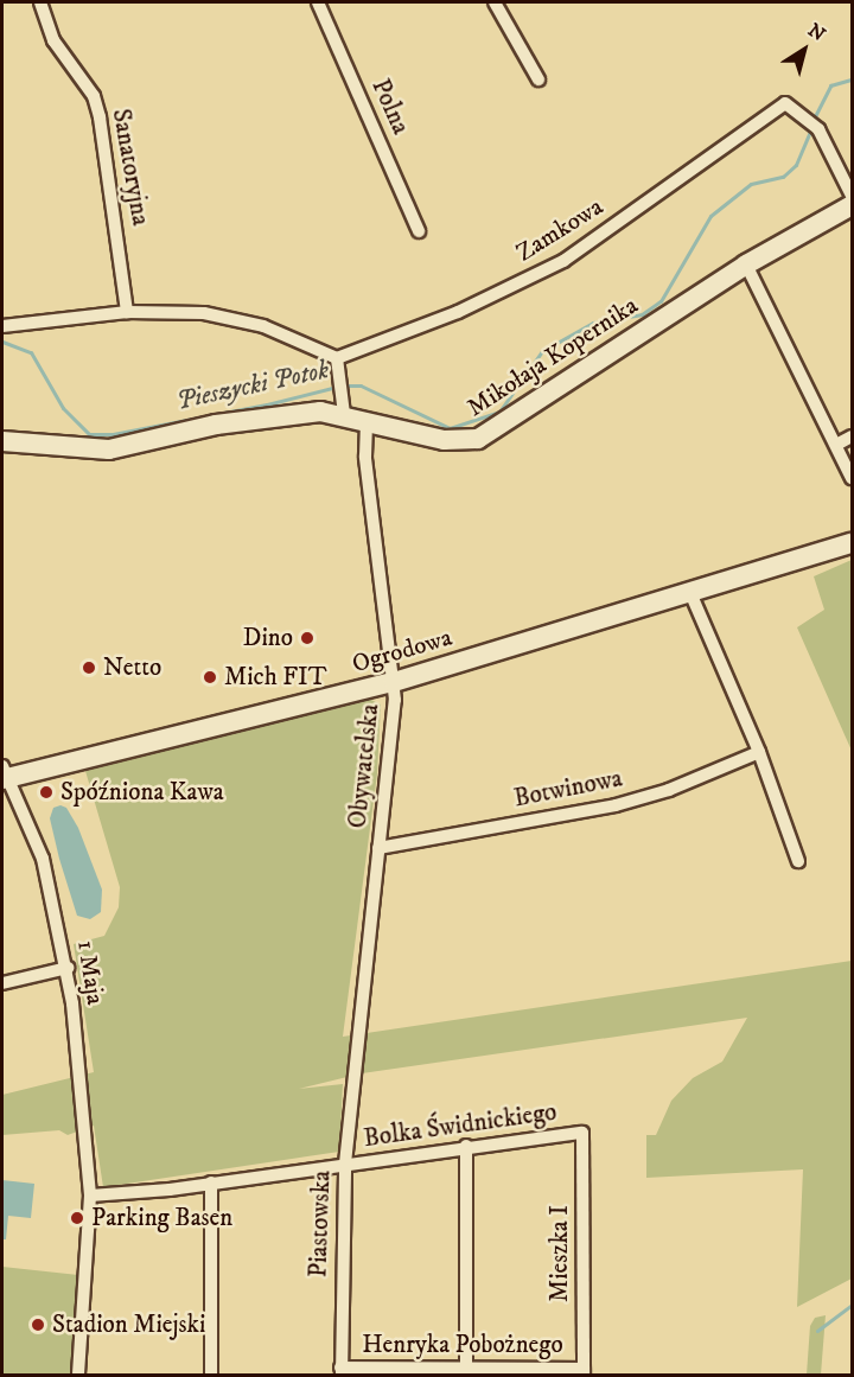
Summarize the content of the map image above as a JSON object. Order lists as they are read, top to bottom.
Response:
{
  "streets": {
    "street": [
      "Polna",
      "Sanatoryjna",
      "Zamkowa",
      "Mikołaja Kopernika",
      "Ogrodowa",
      "Obywatelska",
      "Botwinowa",
      "1 Maja",
      "Bolka Świdnickiego",
      "Piastowska",
      "Mieszka I",
      "Henryka Pobożnego"
    ]
  },
  "crossings": [
    ["Mikołaja Kopernika", "Obywatelska"],
    ["Ogrodowa", "Obywatelska"],
    ["Ogrodowa", "1 Maja"],
    ["Obywatelska", "Botwinowa"],
    ["Obywatelska", "Piastowska"],
    ["1 Maja", "Bolka Świdnickiego"],
    ["Bolka Świdnickiego", "Piastowska"],
    ["Bolka Świdnickiego", "Mieszka I"],
    ["Piastowska", "Henryka Pobożnego"],
    ["Mieszka I", "Henryka Pobożnego"]
  ],
  "water": ["Pieszycki Potok"],
  "places": [
    "Dino",
    "Netto",
    "Mich FIT",
    "Spóźniona Kawa",
    "Parking Basen",
    "Stadion Miejski"
  ],
  "north": "top right"
}
